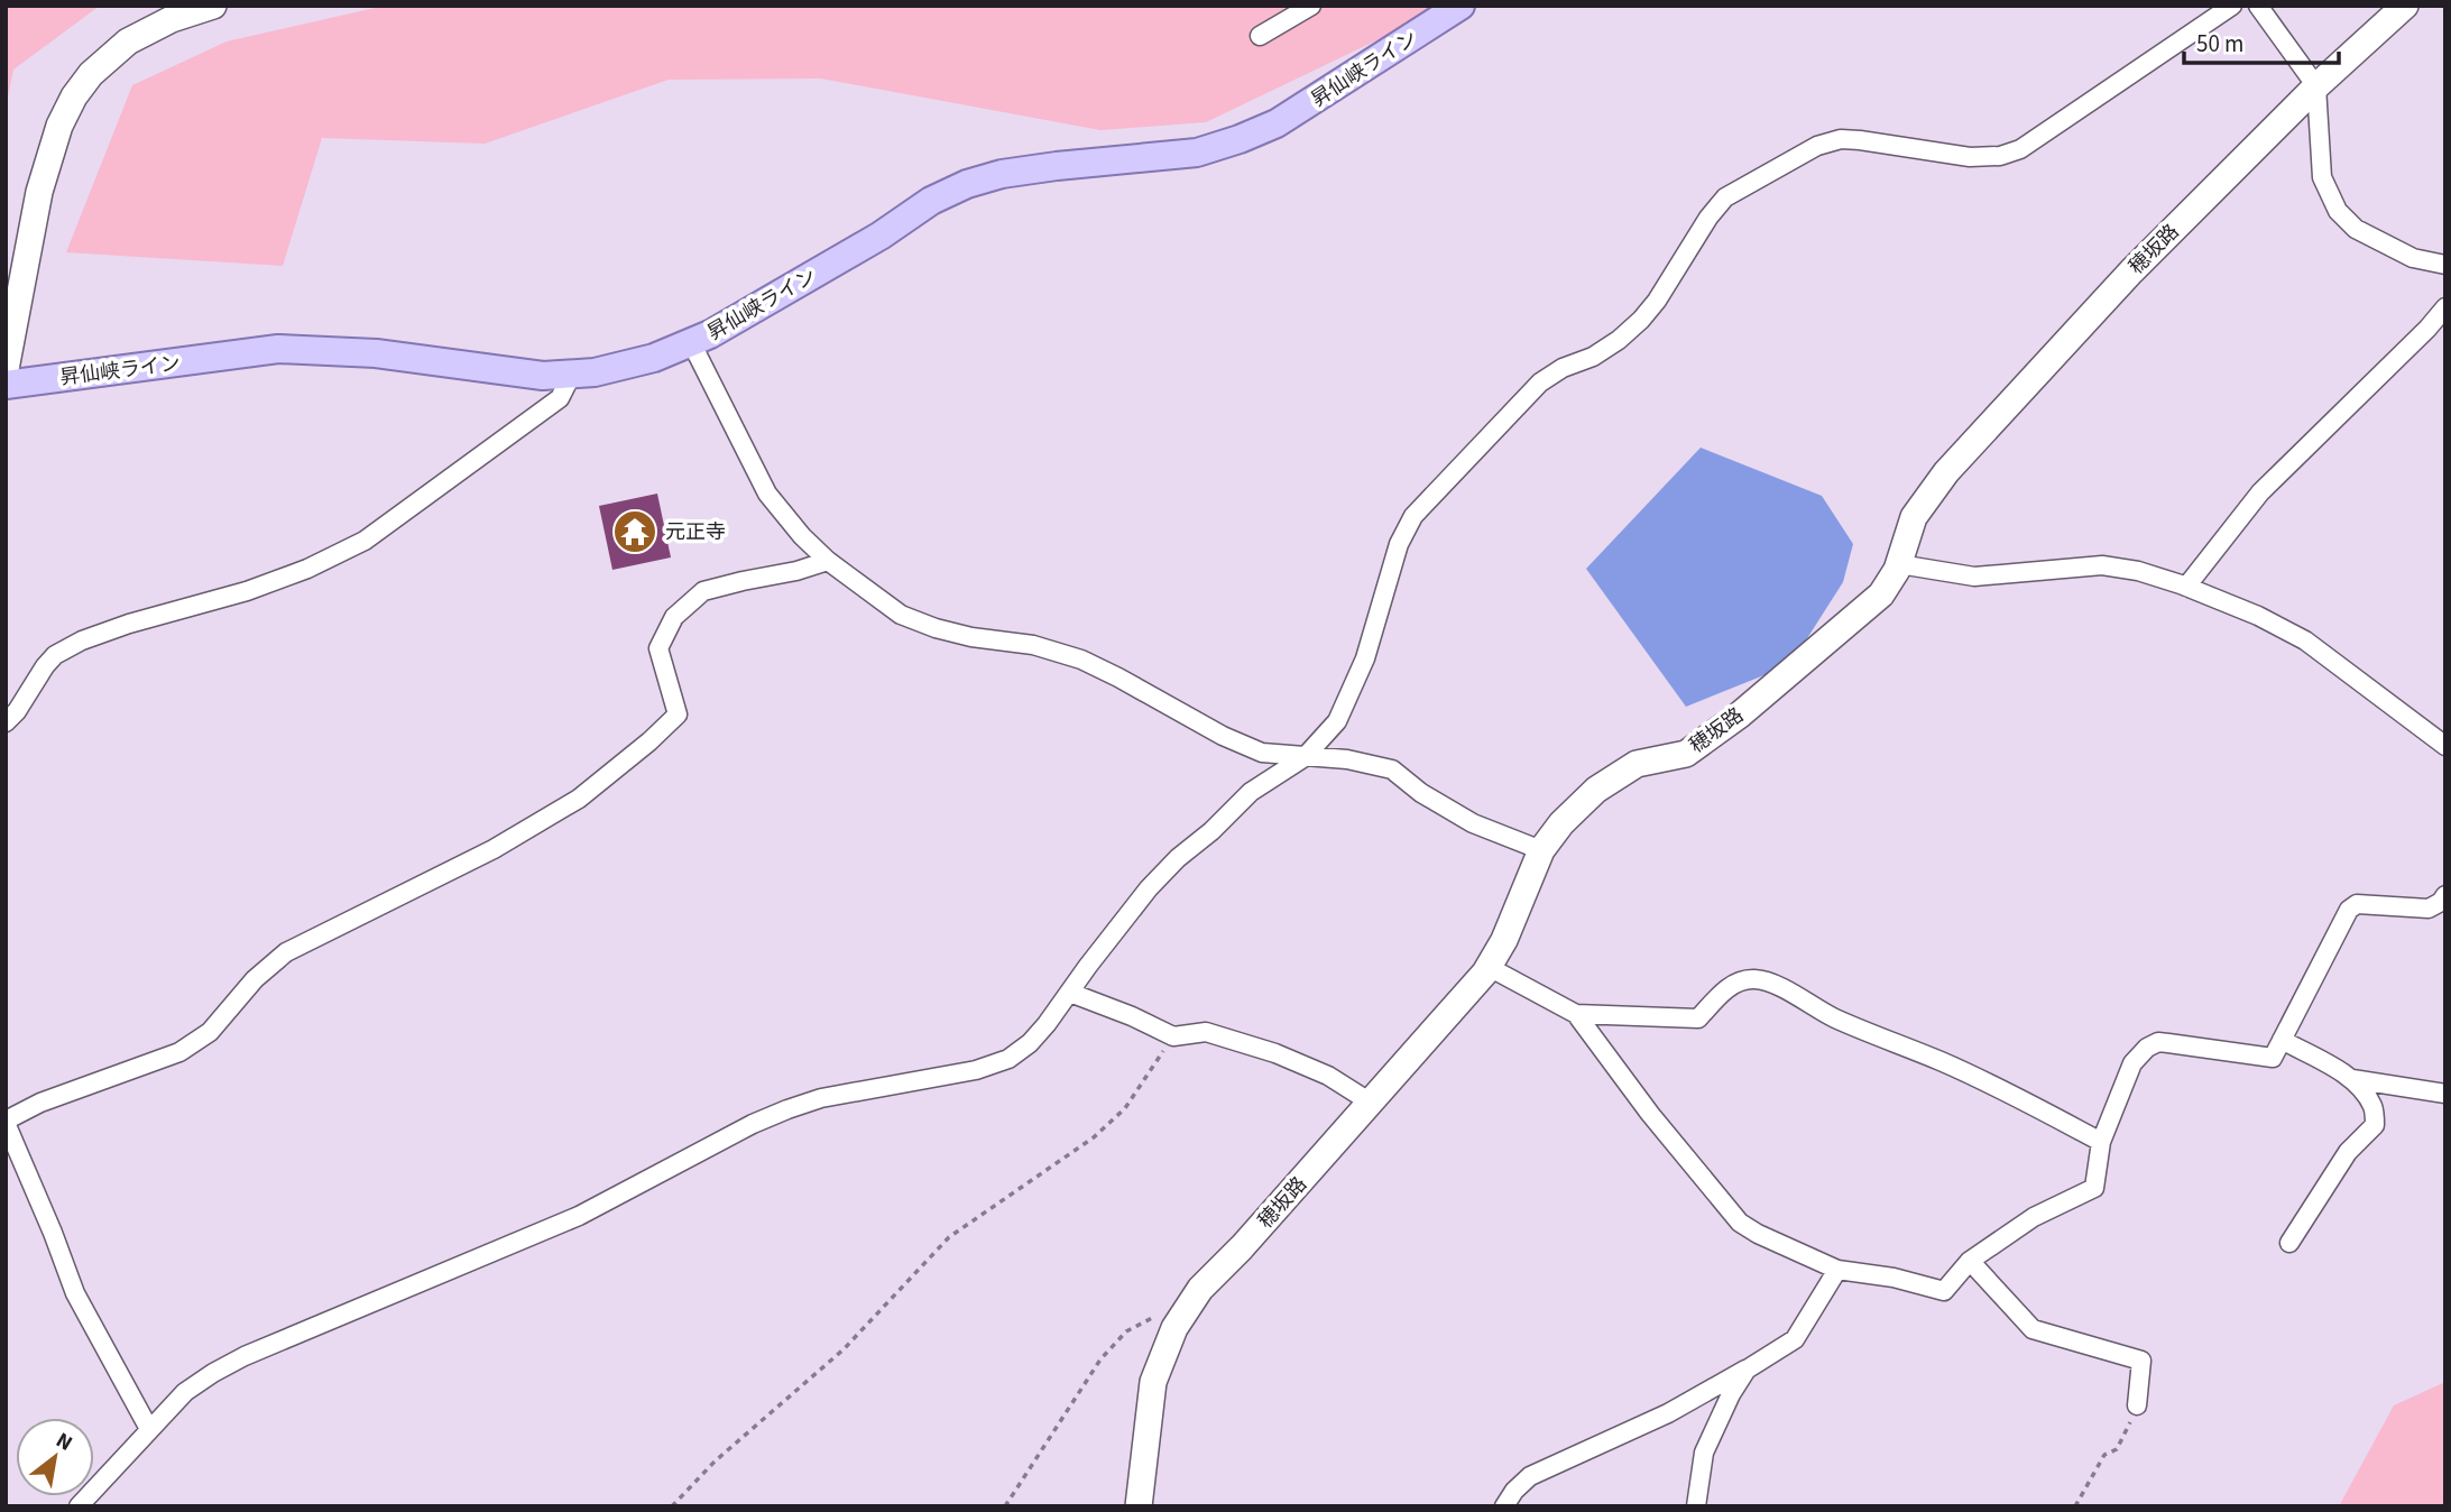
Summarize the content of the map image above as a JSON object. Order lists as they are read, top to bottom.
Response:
{
  "streets": {
    "main road": ["昇仙峡ライン", "穂坂路"]
  },
  "places": {
    "temple": ["元正寺"]
  },
  "scale_bar": "50 m",
  "north": "top right"
}
